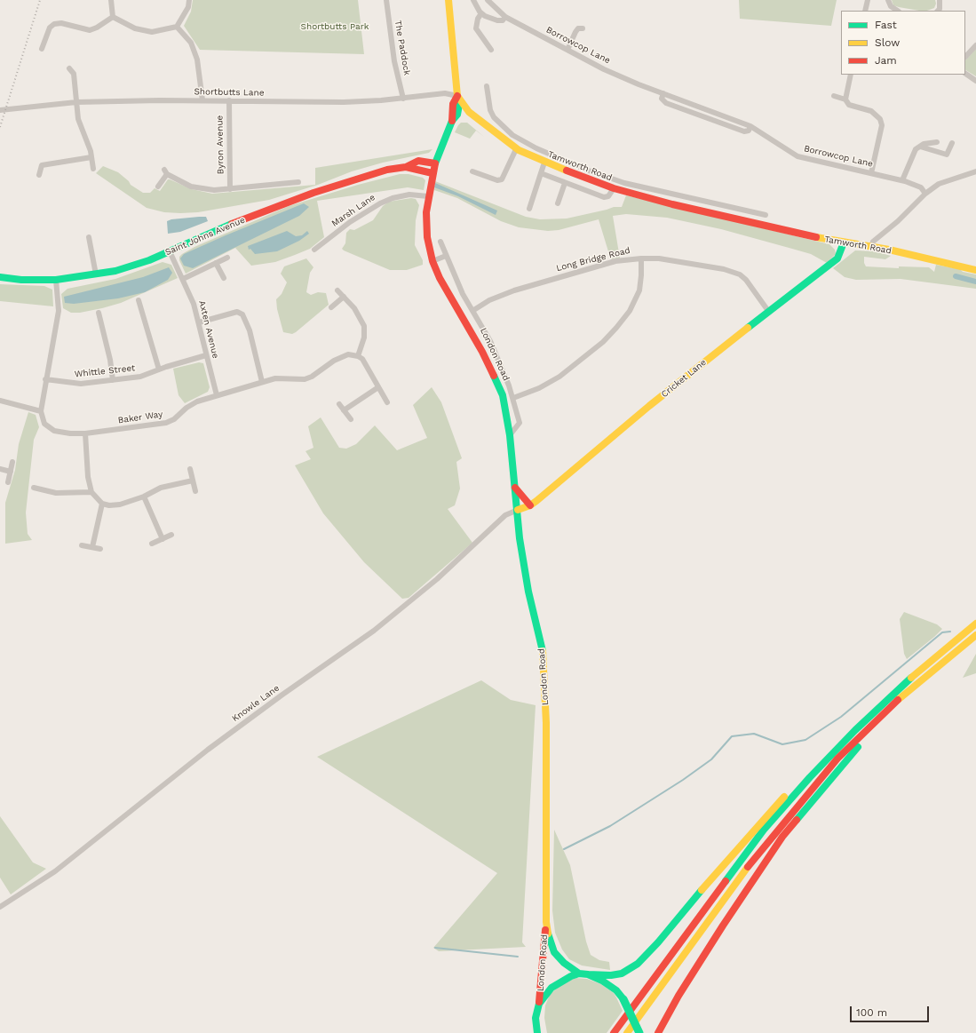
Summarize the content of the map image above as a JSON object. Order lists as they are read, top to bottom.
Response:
{
  "streets": {
    "main road": [
      "Tamworth Road",
      "Saint Johns Avenue",
      "London Road",
      "Cricket Lane"
    ],
    "street": [
      "Borrowcop Lane",
      "The Paddock",
      "Shortbutts Lane",
      "Byron Avenue",
      "Marsh Lane",
      "Long Bridge Road",
      "Axten Avenue",
      "Whittle Street",
      "Baker Way",
      "Knowle Lane"
    ]
  },
  "crossings": [
    ["The Paddock", "Shortbutts Lane"],
    ["Shortbutts Lane", "Byron Avenue"],
    ["Shortbutts Lane", "Tamworth Road"],
    ["Shortbutts Lane", "London Road"],
    ["Tamworth Road", "London Road"],
    ["Tamworth Road", "Cricket Lane"],
    ["Marsh Lane", "London Road"],
    ["Saint Johns Avenue", "Axten Avenue"],
    ["Saint Johns Avenue", "London Road"],
    ["Long Bridge Road", "London Road"],
    ["Long Bridge Road", "Cricket Lane"],
    ["Axten Avenue", "Whittle Street"],
    ["Axten Avenue", "Baker Way"],
    ["London Road", "Cricket Lane"],
    ["London Road", "Knowle Lane"],
    ["Cricket Lane", "Knowle Lane"]
  ],
  "parks": ["Shortbutts Park"],
  "legend": ["Fast", "Slow", "Jam"],
  "scale_bar": "100 m"
}
